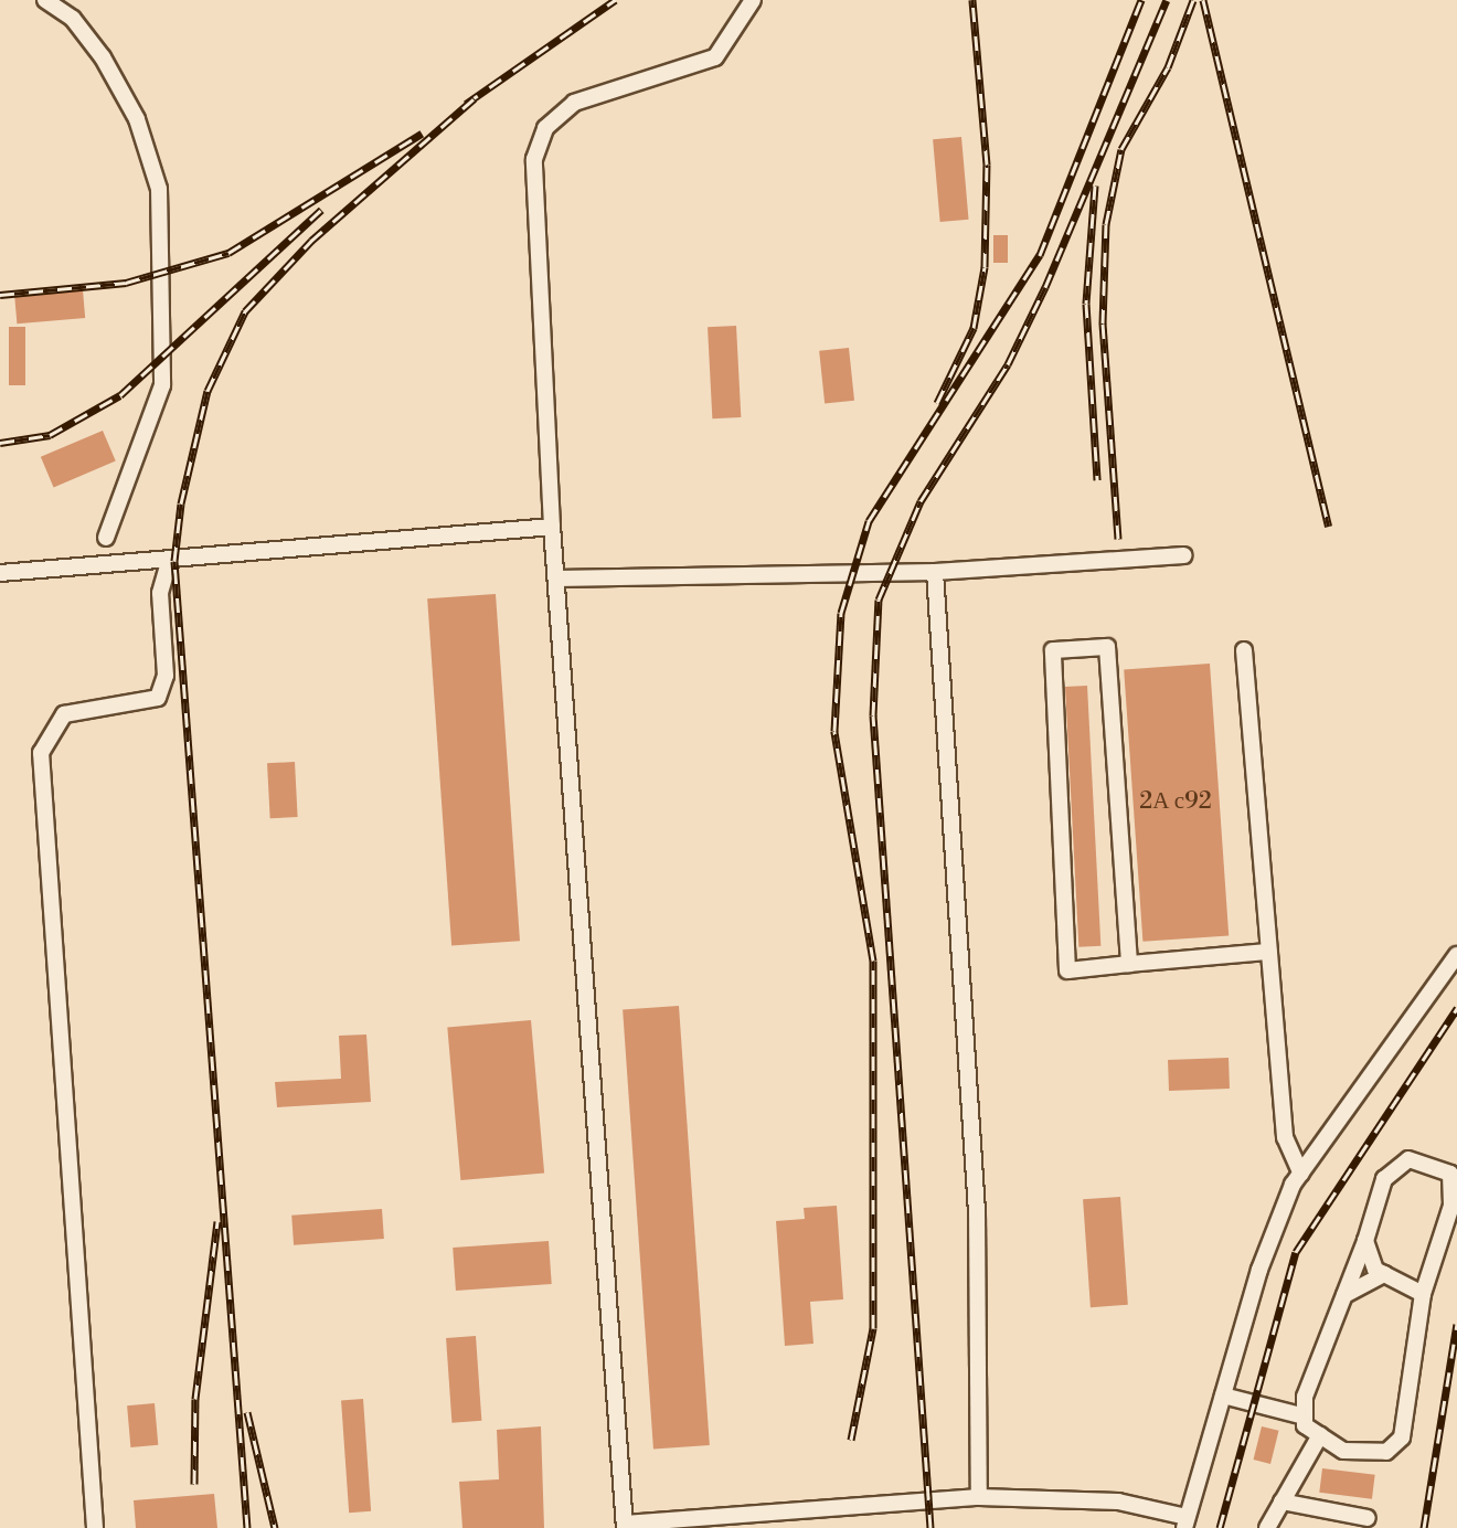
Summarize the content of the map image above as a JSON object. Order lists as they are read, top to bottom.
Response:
{
  "house_numbers": ["2А с92"]
}
